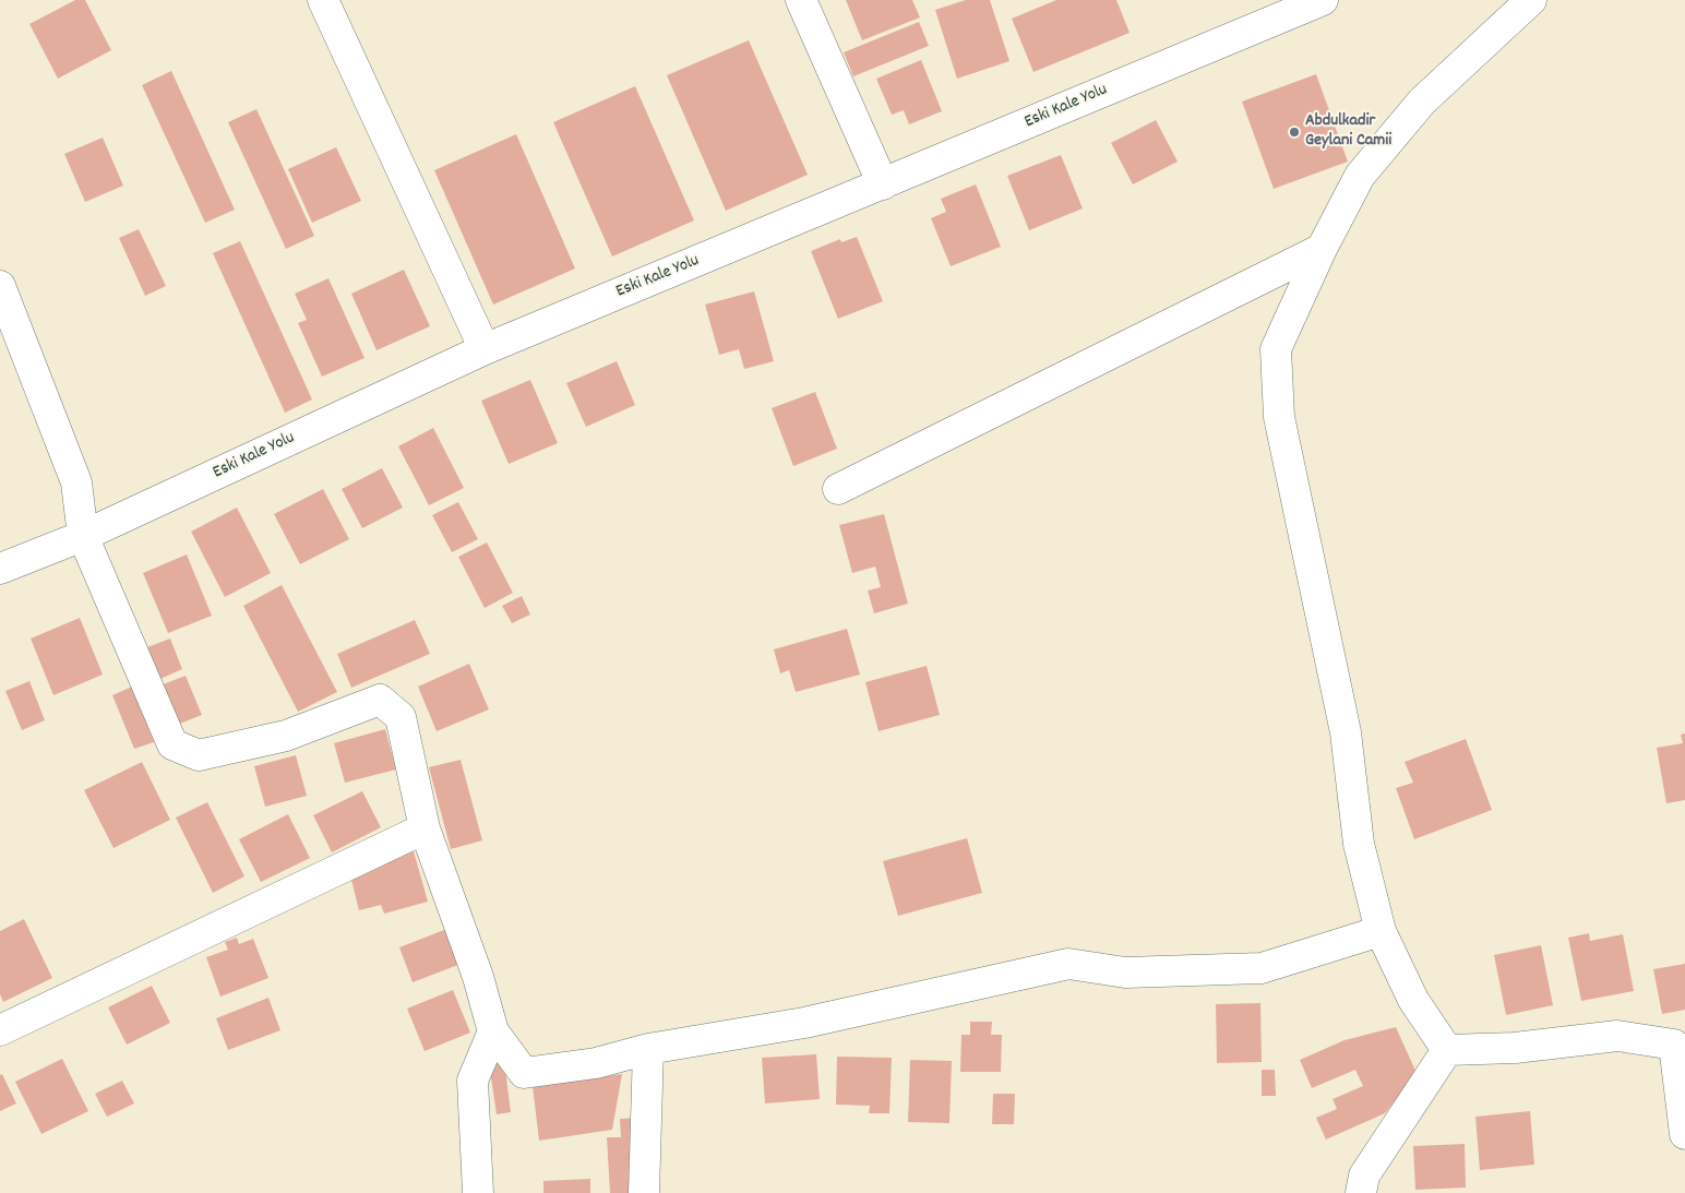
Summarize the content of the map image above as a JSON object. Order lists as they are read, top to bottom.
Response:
{
  "streets": {
    "street": ["Eski Kale Yolu"]
  },
  "places": ["Abdulkadir Geylani Camii"]
}
